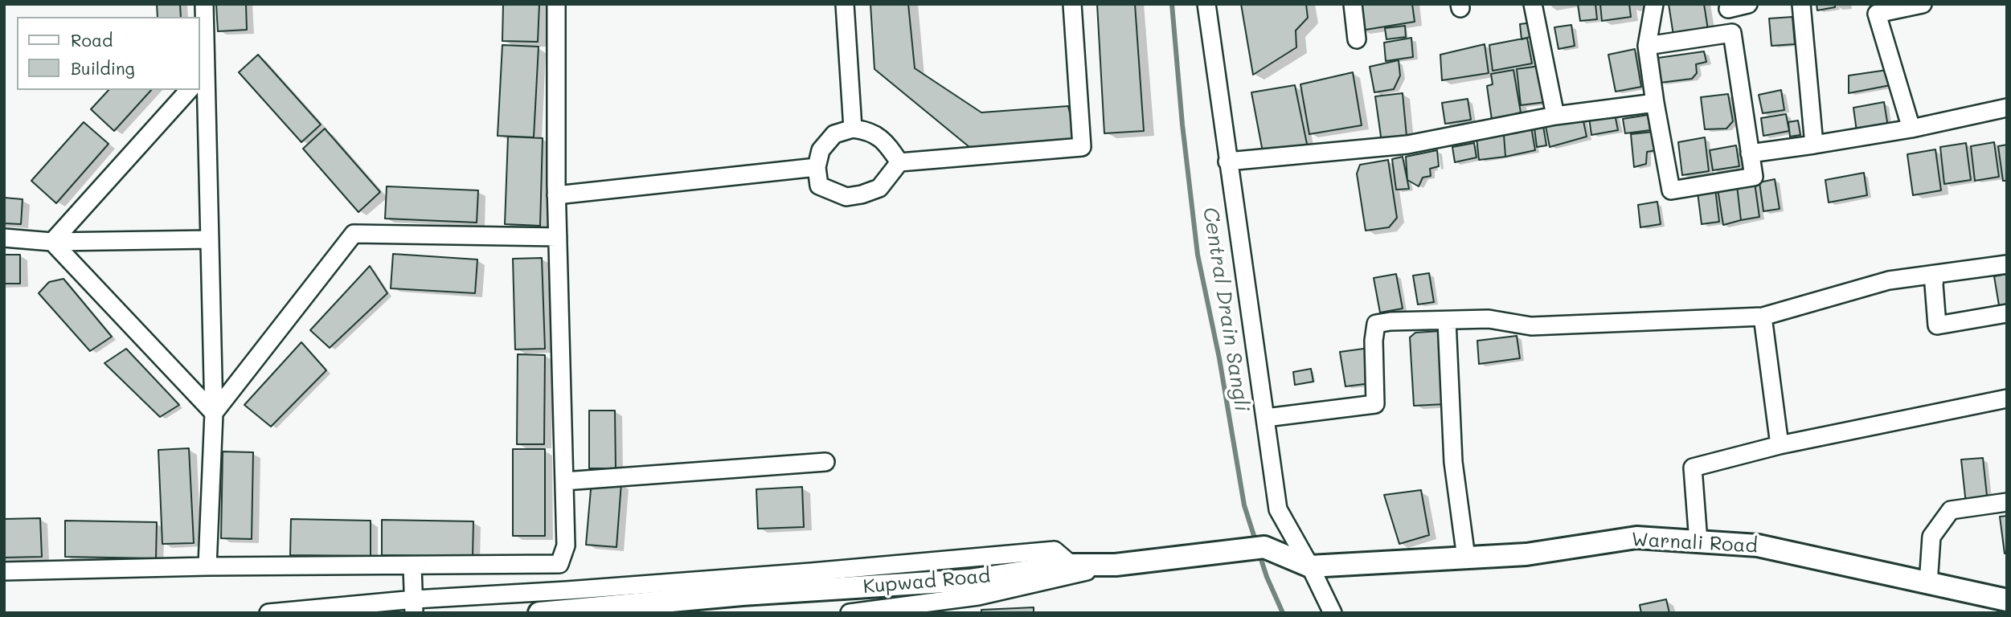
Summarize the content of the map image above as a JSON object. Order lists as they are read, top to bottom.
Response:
{
  "streets": {
    "main road": ["Warnali Road", "Kupwad Road"]
  },
  "crossings": [
    ["Warnali Road", "Kupwad Road"]
  ],
  "water": ["Central Drain Sangli"],
  "legend": ["Road", "Building"]
}
